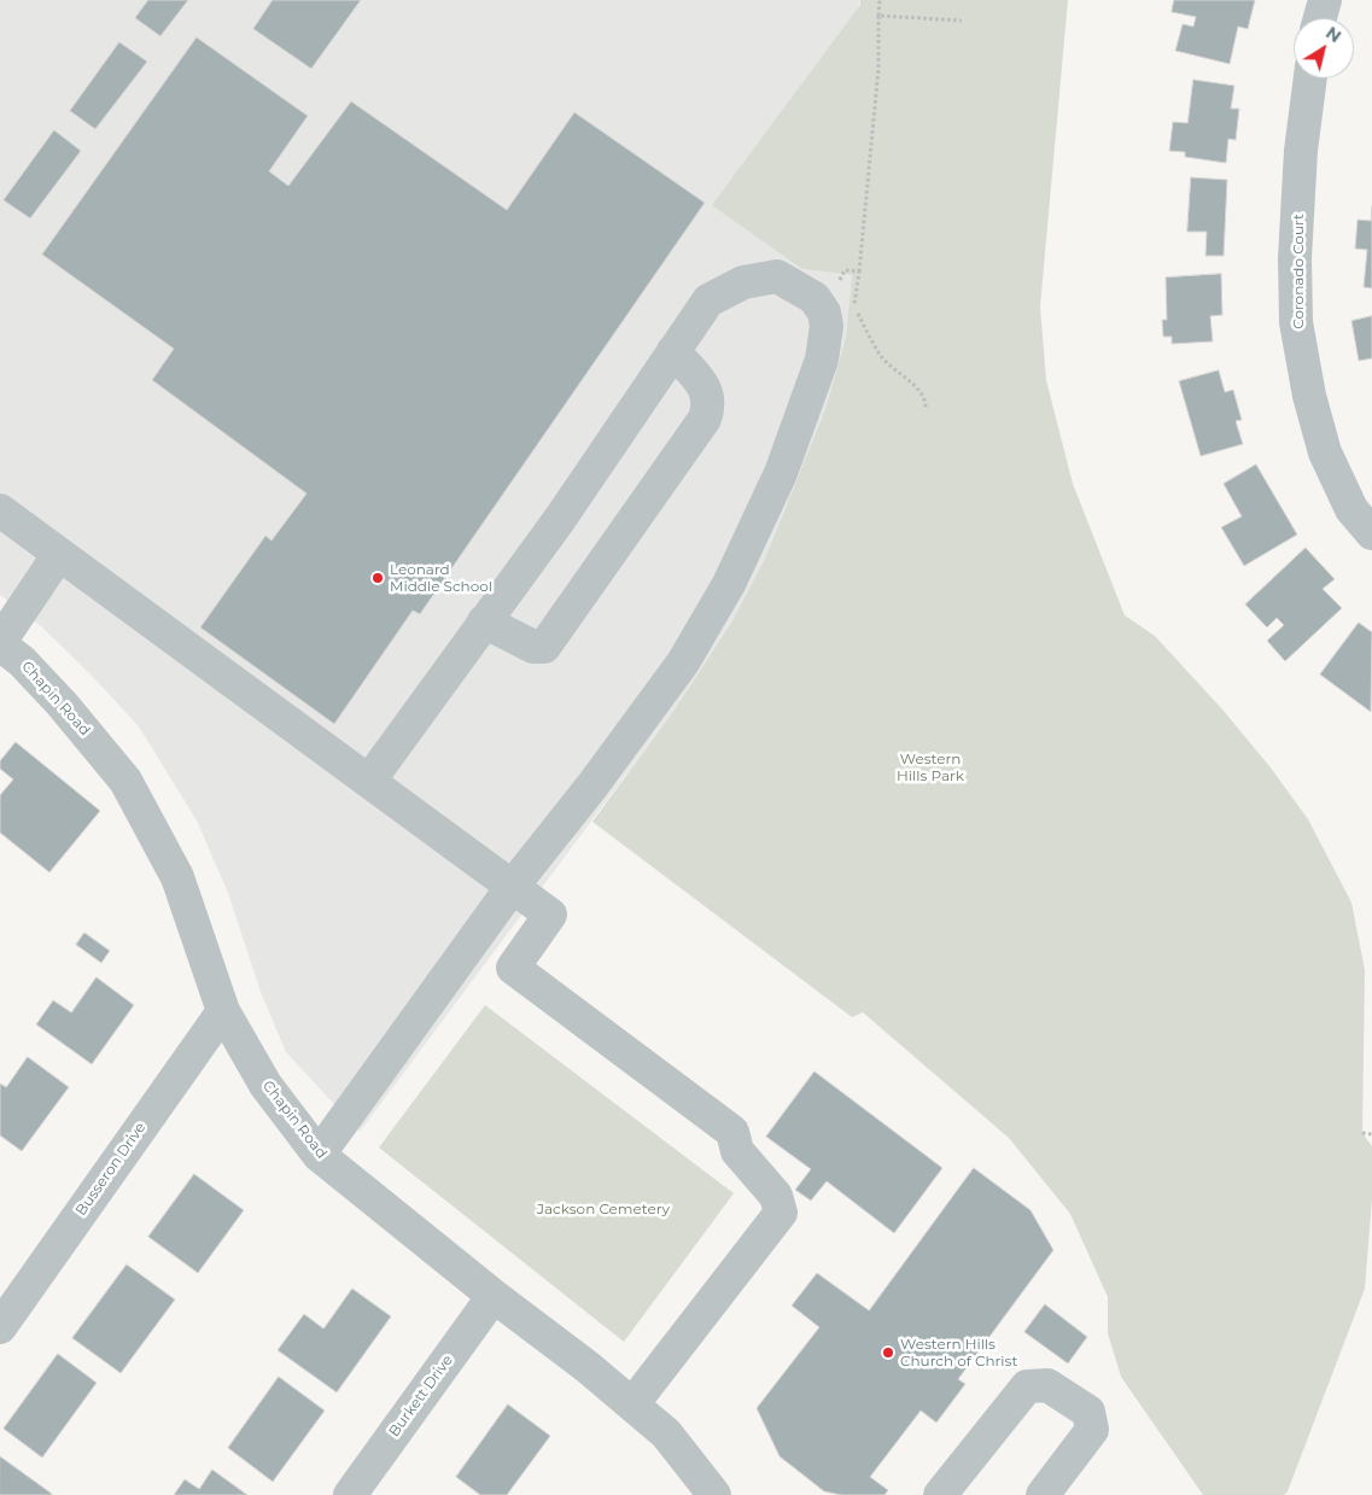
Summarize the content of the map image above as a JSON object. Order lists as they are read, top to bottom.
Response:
{
  "streets": {
    "street": [
      "Coronado Court",
      "Chapin Road",
      "Busseron Drive",
      "Burkett Drive"
    ]
  },
  "crossings": [
    ["Chapin Road", "Busseron Drive"],
    ["Chapin Road", "Burkett Drive"]
  ],
  "parks": ["Western Hills Park", "Jackson Cemetery"],
  "places": ["Leonard Middle School", "Western Hills Church of Christ"],
  "north": "top right"
}
